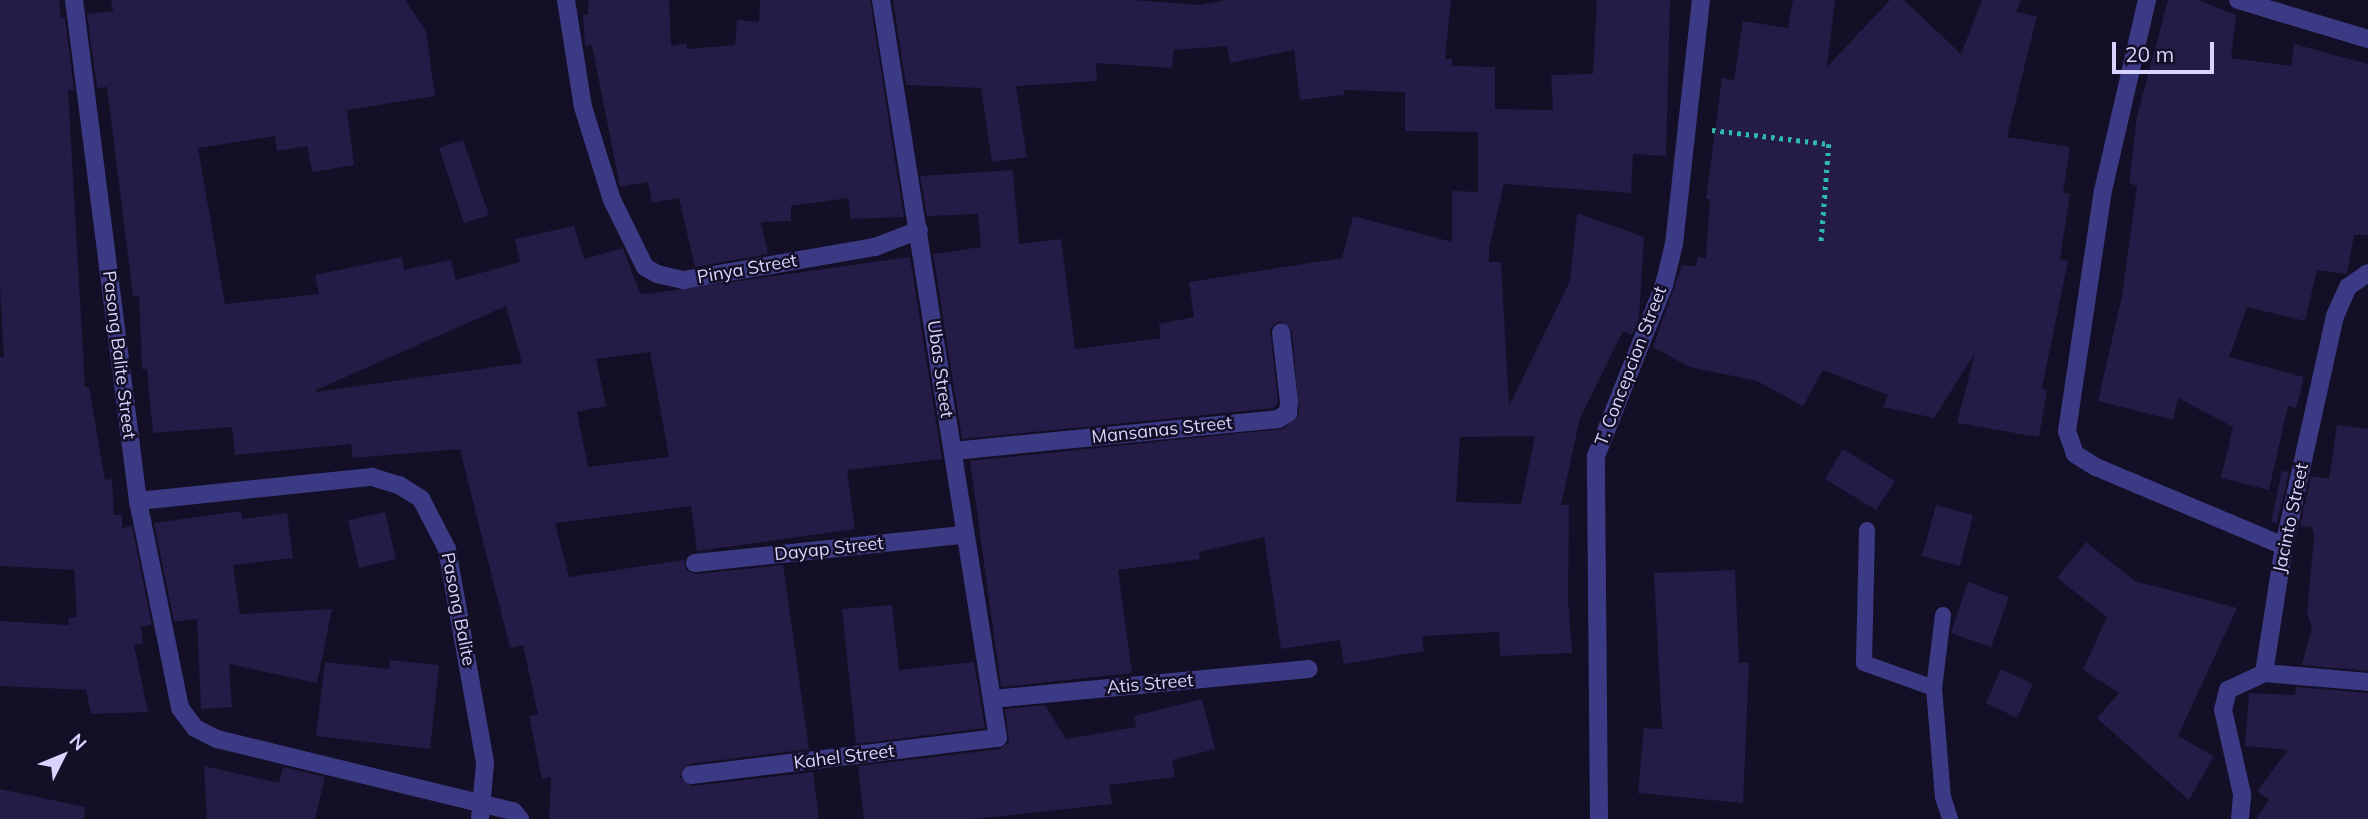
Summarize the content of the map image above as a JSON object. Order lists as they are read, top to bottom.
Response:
{
  "streets": {
    "street": [
      "Pinya Street",
      "Pasong Balite Street",
      "T. Concepcion Street",
      "Ubas Street",
      "Mansanas Street",
      "Jacinto Street",
      "Dayap Street",
      "Pasong Balite",
      "Atis Street",
      "Kahel Street"
    ]
  },
  "crossings": [
    ["Pinya Street", "Ubas Street"],
    ["Pasong Balite Street", "Pasong Balite"],
    ["Ubas Street", "Mansanas Street"],
    ["Ubas Street", "Dayap Street"],
    ["Ubas Street", "Atis Street"],
    ["Ubas Street", "Kahel Street"]
  ],
  "scale_bar": "20 m",
  "north": "top right"
}
